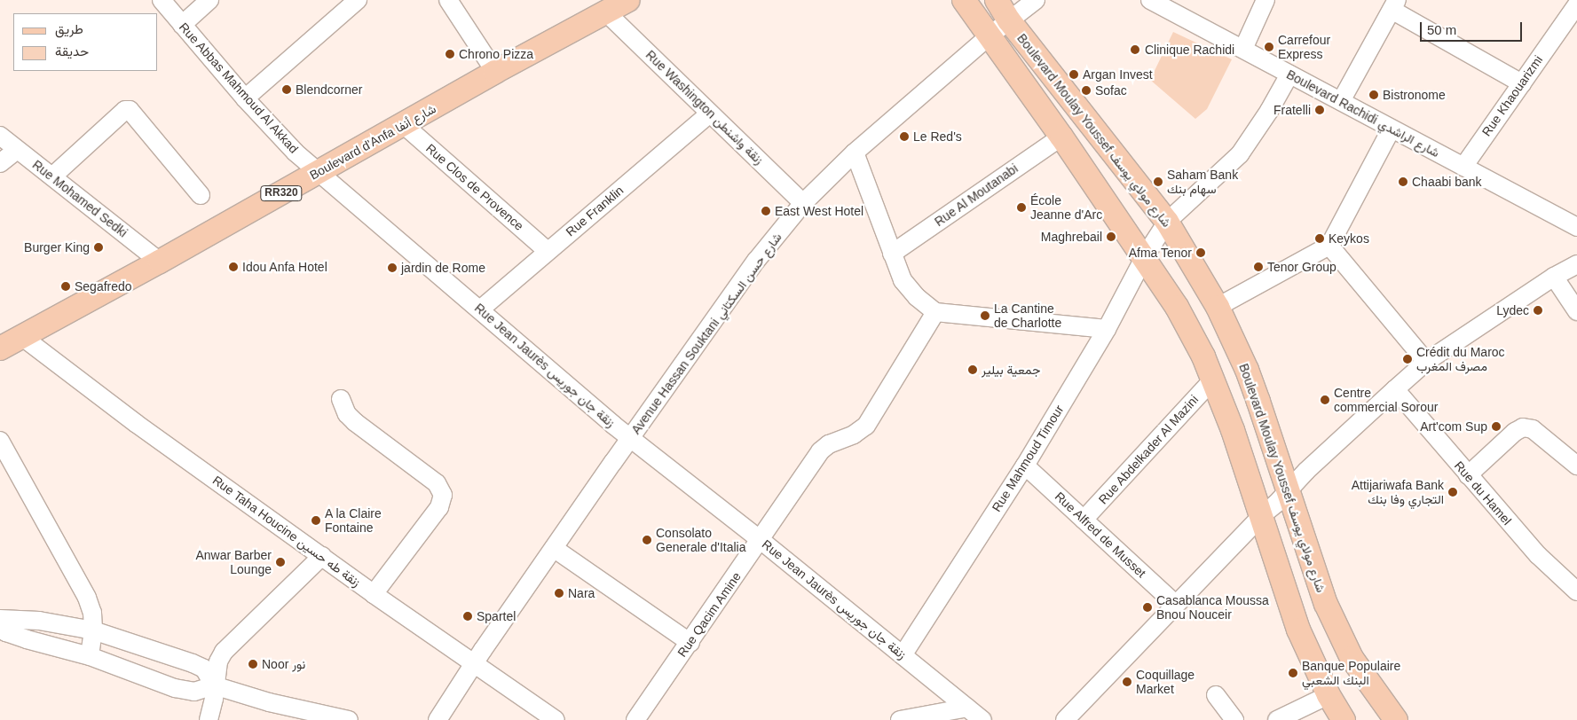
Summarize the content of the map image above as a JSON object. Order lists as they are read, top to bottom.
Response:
{
  "streets": {
    "main road": ["Boulevard Moulay Youssef شارع مولاي يوسف", "Boulevard d'Anfa شارع أنفا", "RR320"],
    "street": [
      "Rue Abbas Mahmoud Al Akkad",
      "Rue Khaouarizmi",
      "Rue Washington زنقة واشنطن",
      "Boulevard Rachidi شارع الراشدي",
      "Rue Clos de Provence",
      "Rue Al Moutanabi",
      "Rue Mohamed Sedki",
      "Rue Franklin",
      "Avenue Hassan Souktani شارع حسن السكتاني",
      "Rue Jean Jaurès زنقة جان جوريس",
      "Rue Abdelkader Al Mazini",
      "Rue Mahmoud Timour",
      "Rue du Hamel",
      "Rue Taha Houcine زنقة طه حسين",
      "Rue Alfred de Musset",
      "Rue Qacim Amine"
    ]
  },
  "crossings": [
    ["Rue Abbas Mahmoud Al Akkad", "Boulevard d'Anfa شارع أنفا"],
    ["Rue Abbas Mahmoud Al Akkad", "Rue Jean Jaurès زنقة جان جوريس"],
    ["Rue Khaouarizmi", "Boulevard Rachidi شارع الراشدي"],
    ["Rue Washington زنقة واشنطن", "Boulevard d'Anfa شارع أنفا"],
    ["Rue Washington زنقة واشنطن", "Rue Franklin"],
    ["Rue Washington زنقة واشنطن", "Avenue Hassan Souktani شارع حسن السكتاني"],
    ["Boulevard Rachidi شارع الراشدي", "Rue Mahmoud Timour"],
    ["Boulevard Moulay Youssef شارع مولاي يوسف", "Avenue Hassan Souktani شارع حسن السكتاني"],
    ["Boulevard Moulay Youssef شارع مولاي يوسف", "Rue Mahmoud Timour"],
    ["Boulevard d'Anfa شارع أنفا", "Rue Clos de Provence"],
    ["Boulevard d'Anfa شارع أنفا", "Rue Mohamed Sedki"],
    ["Boulevard d'Anfa شارع أنفا", "Rue Jean Jaurès زنقة جان جوريس"],
    ["Boulevard d'Anfa شارع أنفا", "Rue Taha Houcine زنقة طه حسين"],
    ["Rue Clos de Provence", "Rue Franklin"],
    ["Rue Franklin", "Rue Jean Jaurès زنقة جان جوريس"],
    ["Avenue Hassan Souktani شارع حسن السكتاني", "Rue Jean Jaurès زنقة جان جوريس"],
    ["Avenue Hassan Souktani شارع حسن السكتاني", "Rue Taha Houcine زنقة طه حسين"],
    ["Rue Jean Jaurès زنقة جان جوريس", "Rue Mahmoud Timour"],
    ["Rue Jean Jaurès زنقة جان جوريس", "Rue Qacim Amine"],
    ["Rue Abdelkader Al Mazini", "Rue Alfred de Musset"],
    ["Rue Mahmoud Timour", "Rue Alfred de Musset"]
  ],
  "places": [
    "Carrefour Express",
    "Clinique Rachidi",
    "Chrono Pizza",
    "Argan Invest",
    "Blendcorner",
    "Sofac",
    "Bistronome",
    "Fratelli",
    "Le Red's",
    "Saham Bank سهام بنك",
    "Chaabi bank",
    "École Jeanne d'Arc",
    "East West Hotel",
    "Maghrebail",
    "Keykos",
    "Burger King",
    "Afma Tenor",
    "Idou Anfa Hotel",
    "Tenor Group",
    "jardin de Rome",
    "Segafredo",
    "Lydec",
    "La Cantine de Charlotte",
    "Crédit du Maroc مصرف المغرب",
    "جمعية بيلير",
    "Centre commercial Sorour",
    "Art'com Sup",
    "Attijariwafa Bank التجاري وفا بنك",
    "A la Claire Fontaine",
    "Consolato Generale d'Italia",
    "Anwar Barber Lounge",
    "Nara",
    "Casablanca Moussa Bnou Nouceir",
    "Spartel",
    "Noor نور",
    "Banque Populaire البنك الشعبي",
    "Coquillage Market"
  ],
  "legend": ["طريق", "حديقة"],
  "scale_bar": "50 m"
}
